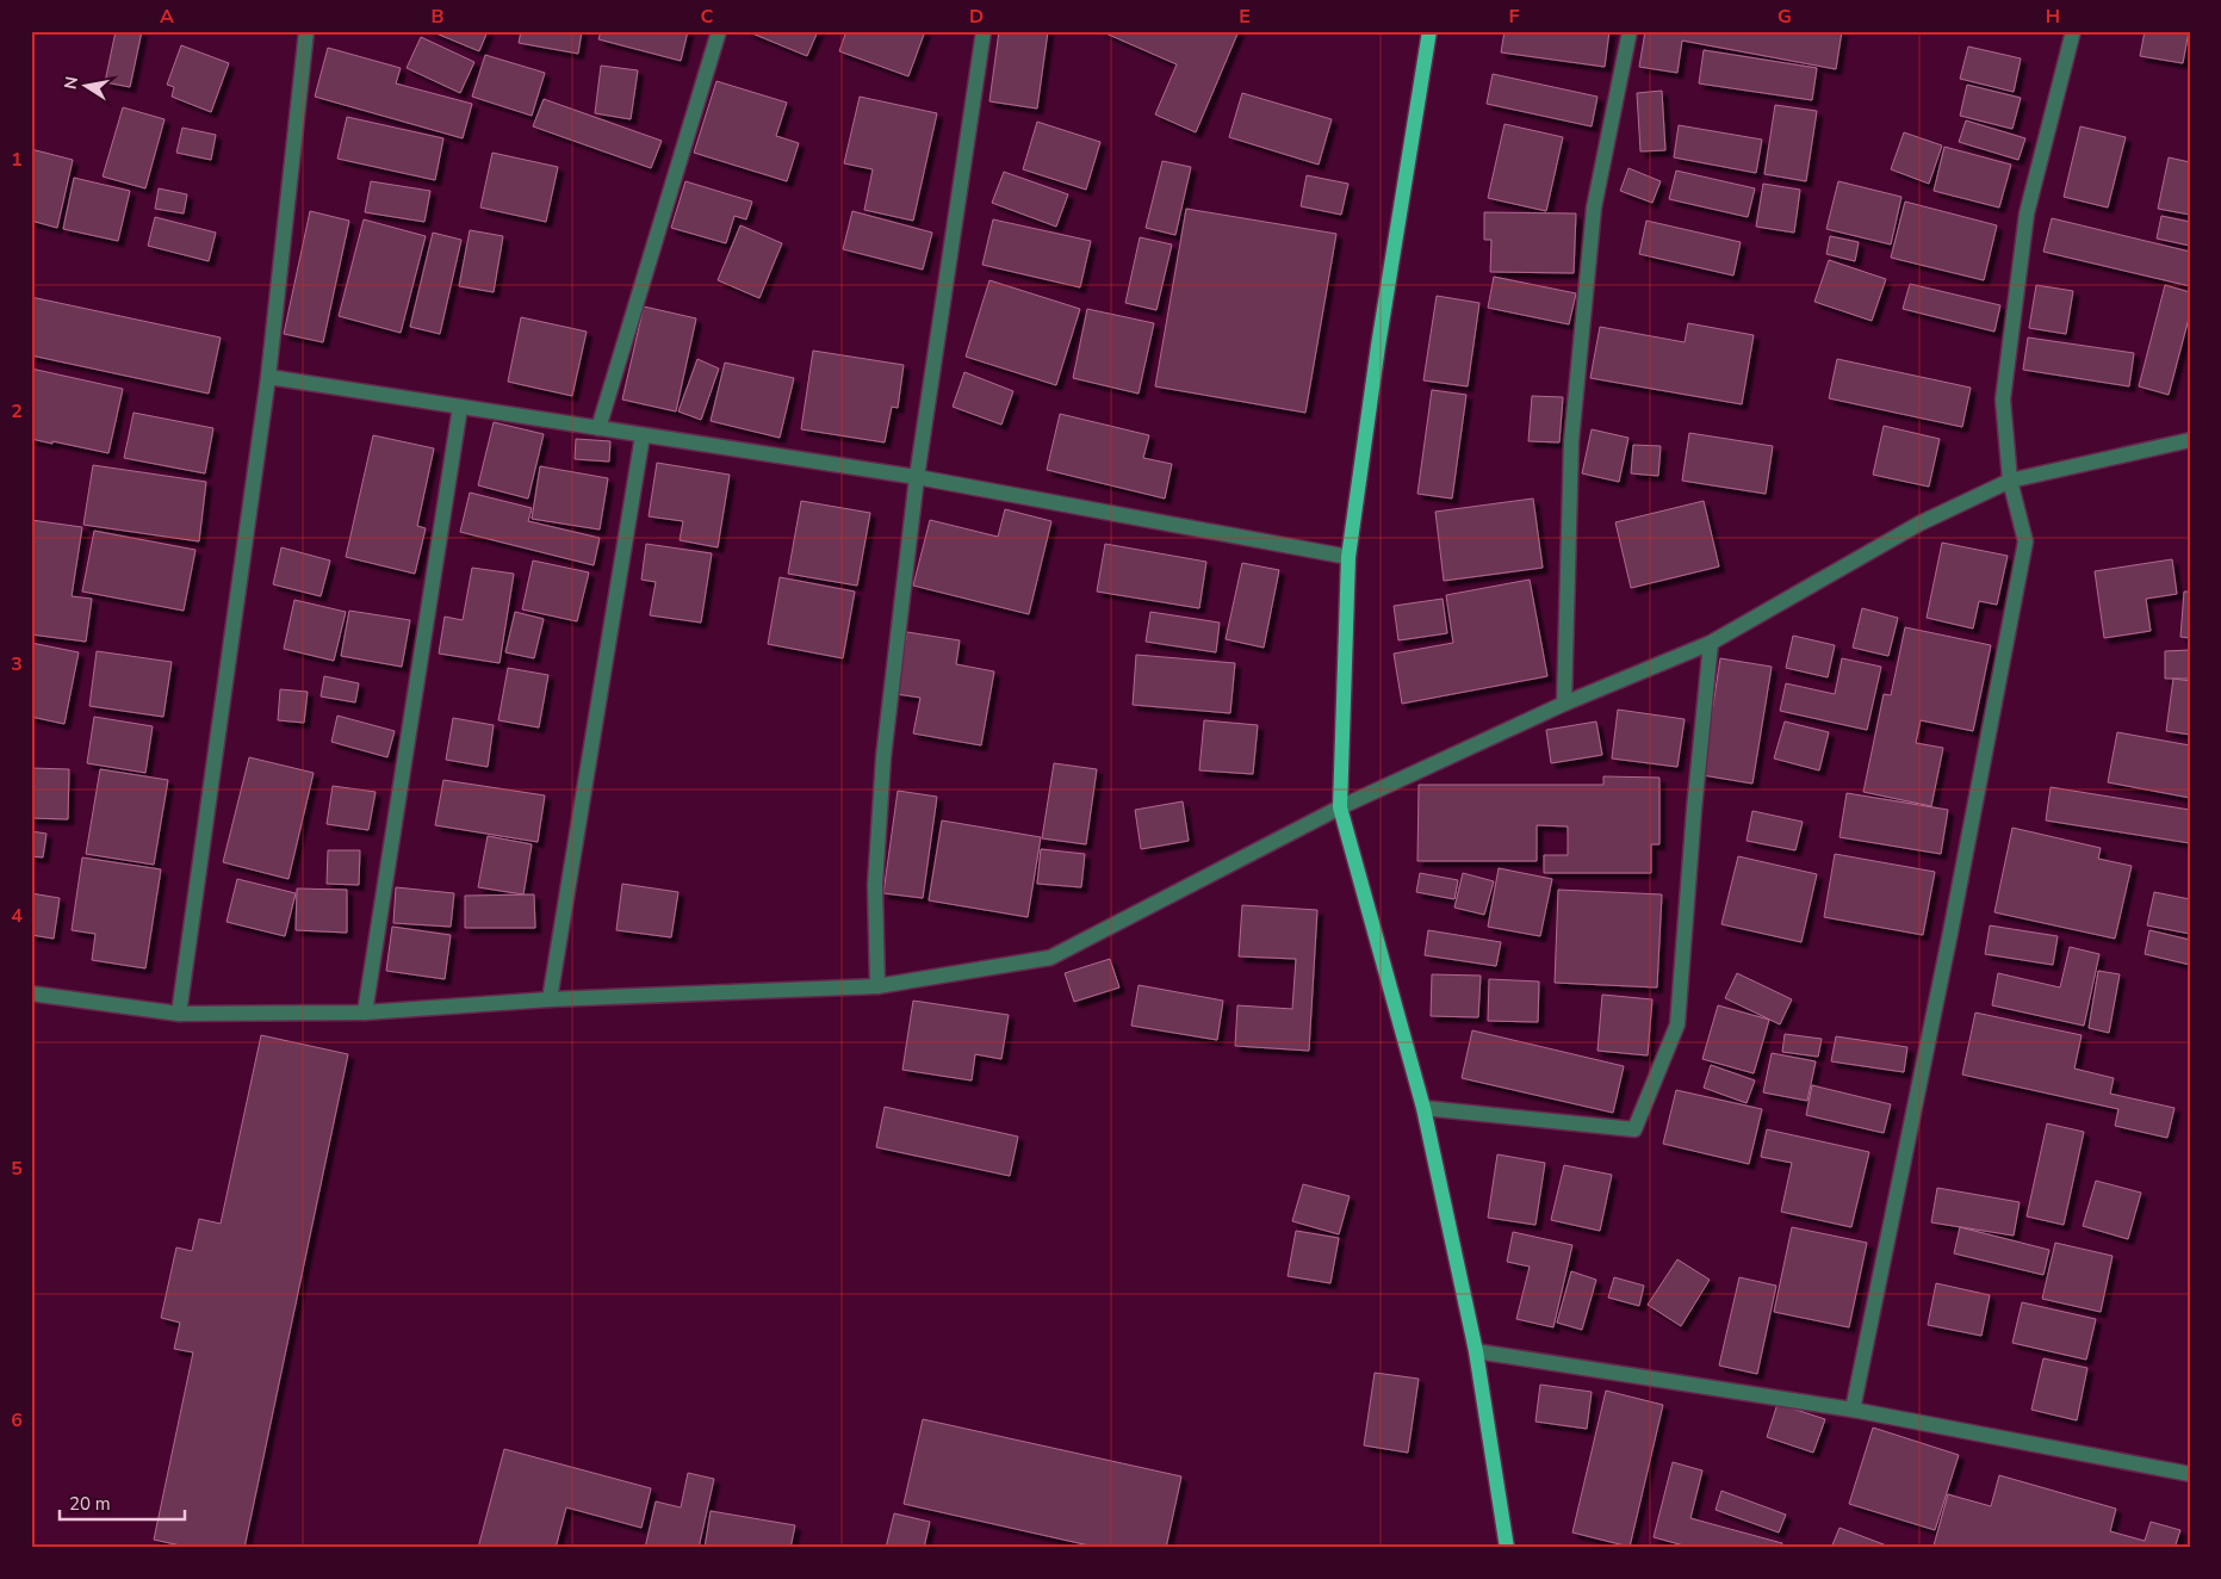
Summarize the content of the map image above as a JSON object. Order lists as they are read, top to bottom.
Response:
{
  "scale_bar": "20 m",
  "north": "left",
  "grid": {
    "columns": [
      "A",
      "B",
      "C",
      "D",
      "E",
      "F",
      "G",
      "H"
    ],
    "rows": [
      "1",
      "2",
      "3",
      "4",
      "5",
      "6"
    ]
  }
}
